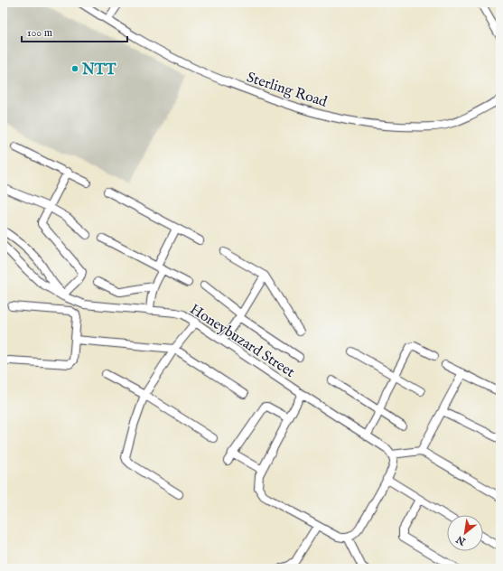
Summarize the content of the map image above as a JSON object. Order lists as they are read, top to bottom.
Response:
{
  "streets": {
    "street": ["Sterling Road", "Honeybuzard Street"]
  },
  "places": ["NTT"],
  "scale_bar": "100 m",
  "north": "bottom left"
}
